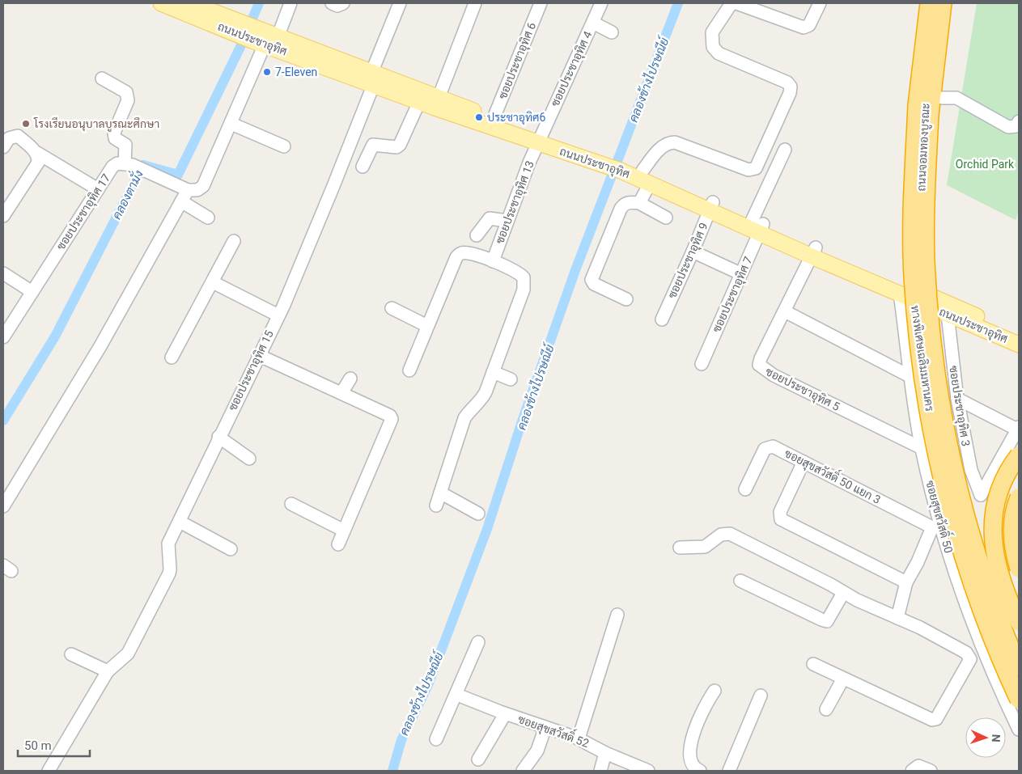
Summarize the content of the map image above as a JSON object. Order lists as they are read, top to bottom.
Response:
{
  "streets": {
    "highway": ["ทางพิเศษเฉลิมมหานคร"],
    "main road": ["ถนนประชาอุทิศ"],
    "street": [
      "ซอยประชาอุทิศ 6",
      "ซอยประชาอุทิศ 4",
      "ถนนจอมทองบูรณะ",
      "ซอยประชาอุทิศ 13",
      "ซอยประชาอุทิศ 17",
      "ซอยประชาอุทิศ 9",
      "ซอยประชาอุทิศ 7",
      "ซอยประชาอุทิศ 15",
      "ซอยประชาอุทิศ 5",
      "ซอยประชาอุทิศ 3",
      "ฃอยสุขสวัสดิ์ 50 แยก 3",
      "ซอยสุขสวัสดิ์ 50",
      "ซอยสุขสวัสดิ์ 52"
    ]
  },
  "crossings": [
    ["ถนนประชาอุทิศ", "ซอยประชาอุทิศ 6"],
    ["ถนนประชาอุทิศ", "ซอยประชาอุทิศ 4"],
    ["ถนนประชาอุทิศ", "ถนนจอมทองบูรณะ"],
    ["ถนนประชาอุทิศ", "ซอยประชาอุทิศ 13"],
    ["ถนนประชาอุทิศ", "ซอยประชาอุทิศ 9"],
    ["ถนนประชาอุทิศ", "ซอยประชาอุทิศ 7"],
    ["ถนนประชาอุทิศ", "ซอยประชาอุทิศ 15"],
    ["ถนนประชาอุทิศ", "ซอยประชาอุทิศ 5"],
    ["ถนนประชาอุทิศ", "ซอยประชาอุทิศ 3"],
    ["ถนนประชาอุทิศ", "ซอยสุขสวัสดิ์ 50"],
    ["ซอยประชาอุทิศ 4", "ซอยประชาอุทิศ 13"],
    ["ซอยประชาอุทิศ 5", "ซอยสุขสวัสดิ์ 50"],
    ["ฃอยสุขสวัสดิ์ 50 แยก 3", "ซอยสุขสวัสดิ์ 50"]
  ],
  "water": ["คลองข้างไปรษณีย์", "คลองตามั่ง"],
  "parks": ["Orchid Park"],
  "places": ["7-Eleven", "ประชาอุทิศ6", "โรงเรียนอนุบาลบูรณะศึกษา"],
  "scale_bar": "50 m",
  "north": "right"
}
